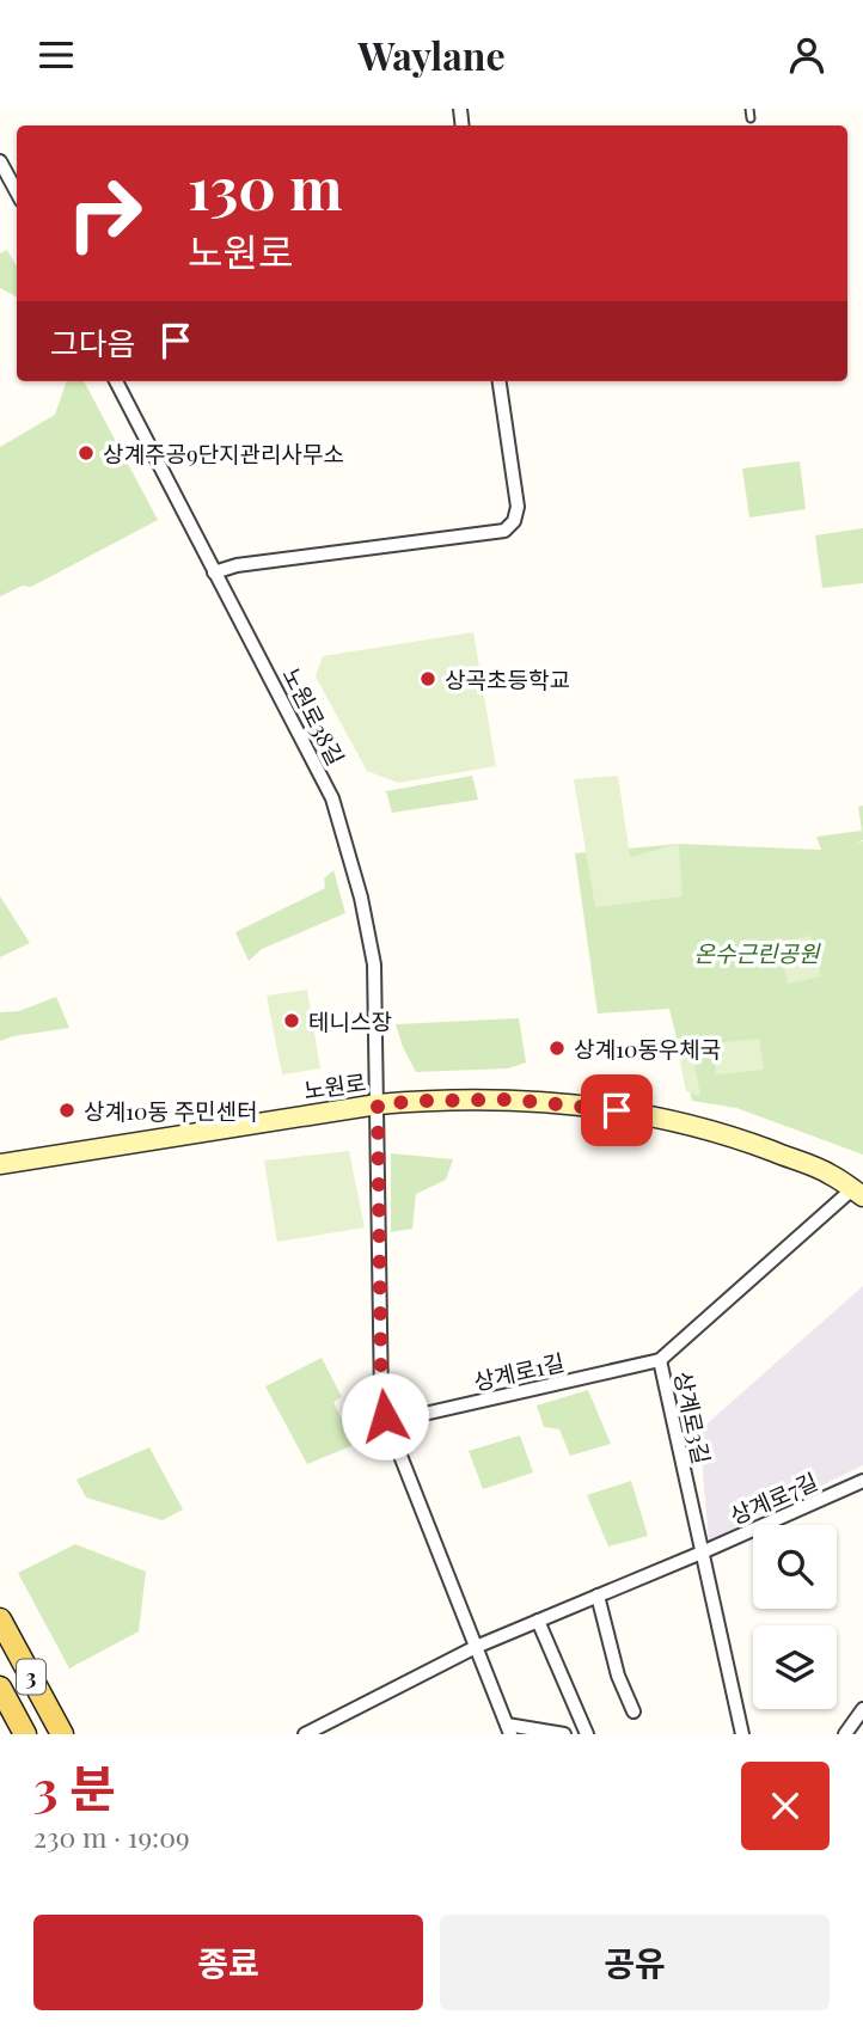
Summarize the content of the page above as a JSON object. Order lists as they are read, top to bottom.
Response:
{
  "streets": {
    "main road": ["노원로", "3"],
    "street": [
      "노원로38길",
      "상계로1길",
      "상계로3길",
      "상계로7길"
    ]
  },
  "crossings": [
    ["노원로38길", "노원로"],
    ["노원로", "상계로3길"],
    ["상계로1길", "상계로3길"],
    ["상계로3길", "상계로7길"]
  ],
  "parks": ["온수근린공원"],
  "places": [
    "상계주공9단지관리사무소",
    "상곡초등학교",
    "테니스장",
    "상계10동우체국",
    "상계10동 주민센터"
  ],
  "page": {
    "header": "Waylane",
    "turn": ["130 m", "노원로"],
    "then": "그다음",
    "heading": ["3 분", "230 m · 19:09"],
    "buttons": ["종료", "공유"]
  }
}
